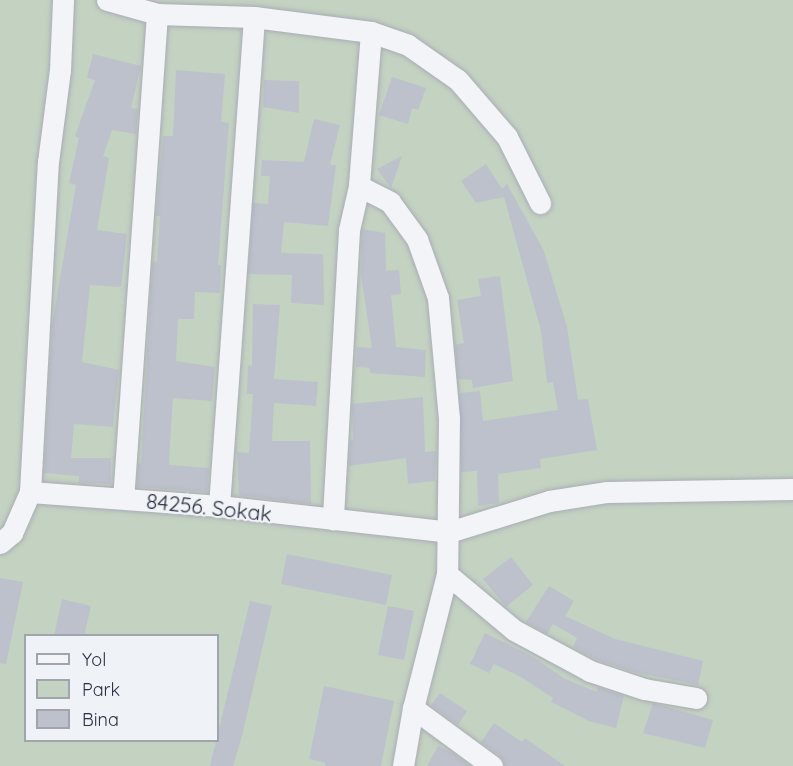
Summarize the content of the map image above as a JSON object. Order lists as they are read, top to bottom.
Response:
{
  "streets": {
    "street": ["84256. Sokak"]
  },
  "legend": ["Yol", "Park", "Bina"]
}
